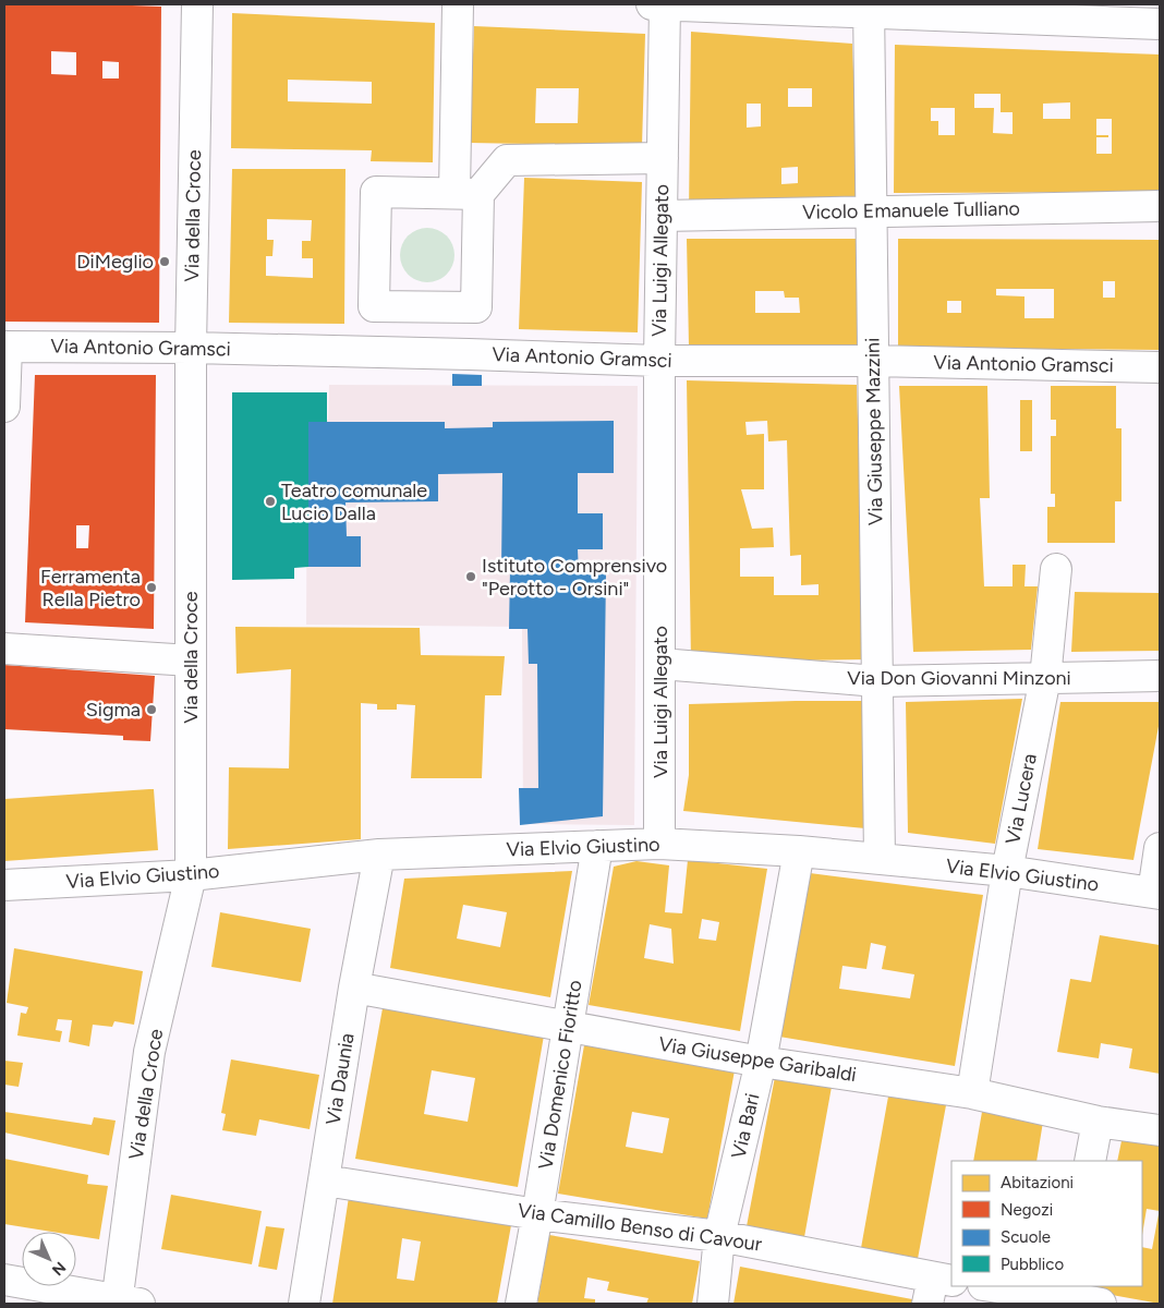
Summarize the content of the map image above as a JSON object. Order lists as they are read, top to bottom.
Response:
{
  "streets": {
    "street": [
      "Vicolo Emanuele Tulliano",
      "Via della Croce",
      "Via Luigi Allegato",
      "Via Antonio Gramsci",
      "Via Giuseppe Mazzini",
      "Via Don Giovanni Minzoni",
      "Via Lucera",
      "Via Elvio Giustino",
      "Via Giuseppe Garibaldi",
      "Via Domenico Fioritto",
      "Via Daunia",
      "Via Bari",
      "Via Camillo Benso di Cavour"
    ]
  },
  "crossings": [
    ["Vicolo Emanuele Tulliano", "Via Luigi Allegato"],
    ["Vicolo Emanuele Tulliano", "Via Giuseppe Mazzini"],
    ["Via della Croce", "Via Antonio Gramsci"],
    ["Via della Croce", "Via Elvio Giustino"],
    ["Via Luigi Allegato", "Via Antonio Gramsci"],
    ["Via Luigi Allegato", "Via Don Giovanni Minzoni"],
    ["Via Luigi Allegato", "Via Elvio Giustino"],
    ["Via Antonio Gramsci", "Via Giuseppe Mazzini"],
    ["Via Giuseppe Mazzini", "Via Don Giovanni Minzoni"],
    ["Via Giuseppe Mazzini", "Via Elvio Giustino"],
    ["Via Don Giovanni Minzoni", "Via Lucera"],
    ["Via Lucera", "Via Elvio Giustino"],
    ["Via Lucera", "Via Giuseppe Garibaldi"],
    ["Via Elvio Giustino", "Via Domenico Fioritto"],
    ["Via Elvio Giustino", "Via Daunia"],
    ["Via Elvio Giustino", "Via Bari"],
    ["Via Giuseppe Garibaldi", "Via Domenico Fioritto"],
    ["Via Giuseppe Garibaldi", "Via Daunia"],
    ["Via Giuseppe Garibaldi", "Via Bari"],
    ["Via Domenico Fioritto", "Via Camillo Benso di Cavour"],
    ["Via Daunia", "Via Camillo Benso di Cavour"],
    ["Via Bari", "Via Camillo Benso di Cavour"]
  ],
  "places": [
    "DiMeglio",
    "Teatro comunale Lucio Dalla",
    "Istituto Comprensivo \"Perotto - Orsini\"",
    "Ferramenta Rella Pietro",
    "Sigma"
  ],
  "legend": [
    "Abitazioni",
    "Negozi",
    "Scuole",
    "Pubblico"
  ],
  "north": "bottom right"
}
